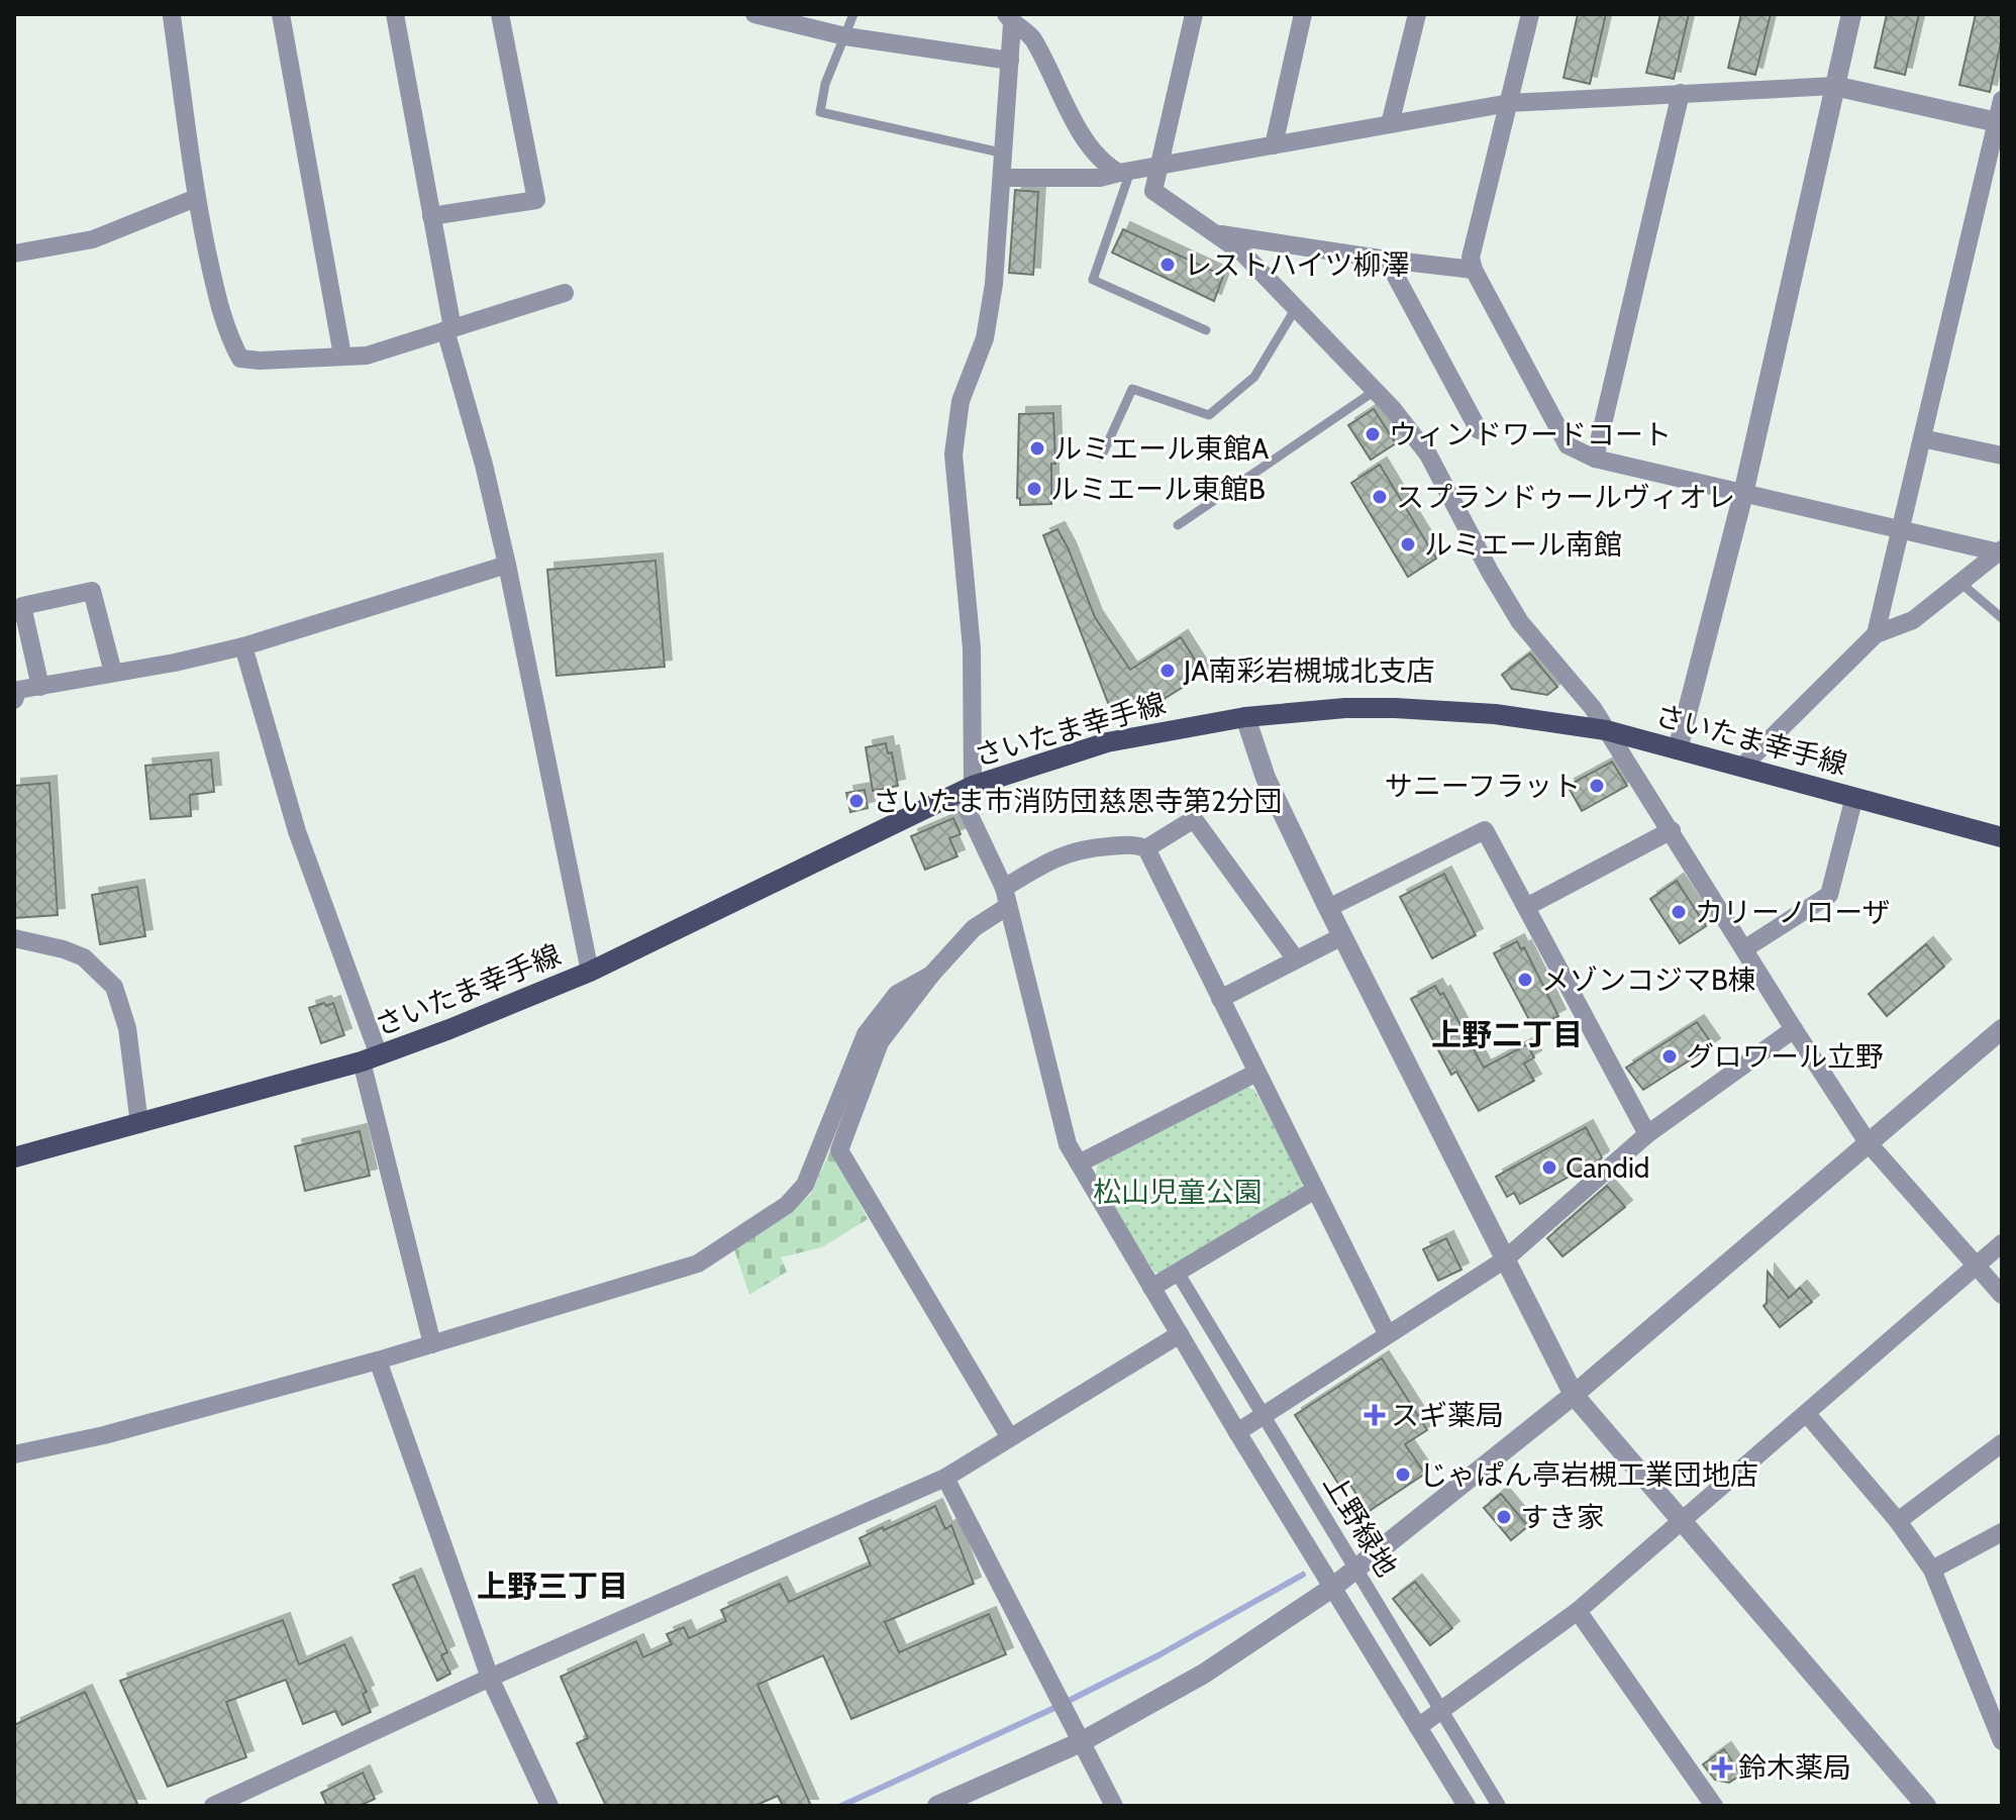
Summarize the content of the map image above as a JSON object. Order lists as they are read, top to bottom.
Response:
{
  "streets": {
    "main road": ["さいたま幸手線"],
    "street": ["上野緑地"]
  },
  "districts": ["上野二丁目", "上野三丁目"],
  "parks": ["松山児童公園"],
  "places": {
    "other": [
      "レストハイツ柳澤",
      "ウィンドワードコート",
      "ルミエール東館A",
      "ルミエール東館B",
      "スプランドゥールヴィオレ",
      "ルミエール南館",
      "JA南彩岩槻城北支店",
      "サニーフラット",
      "さいたま市消防団慈恩寺第2分団",
      "カリーノローザ",
      "メゾンコジマB棟",
      "グロワール立野",
      "Candid",
      "じゃぱん亭岩槻工業団地店",
      "すき家"
    ],
    "health": ["スギ薬局", "鈴木薬局"]
  }
}
